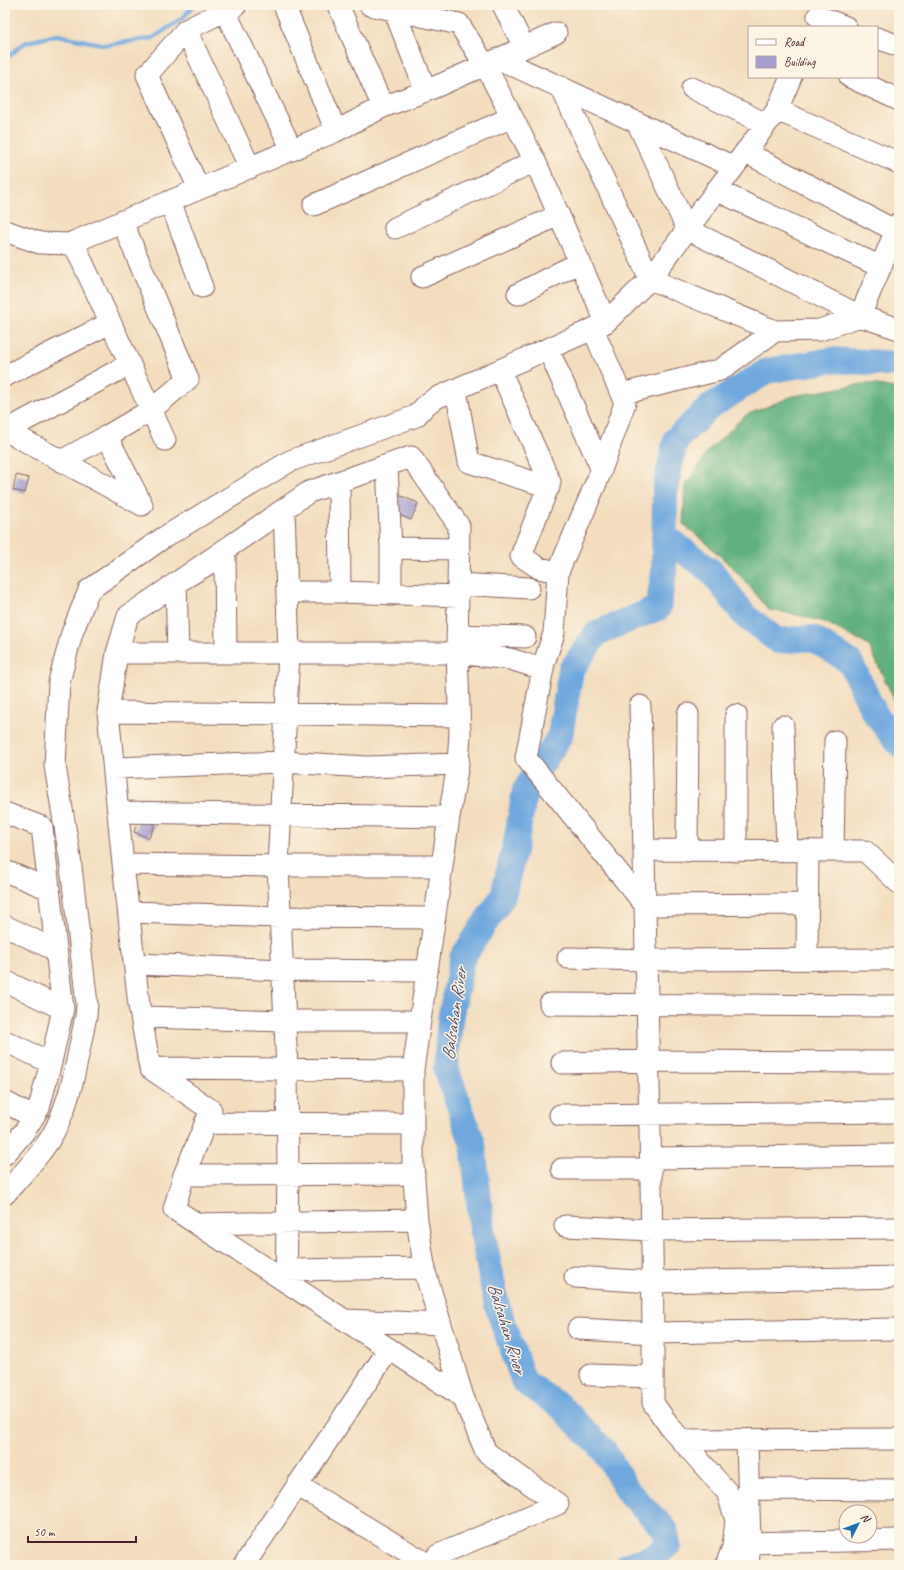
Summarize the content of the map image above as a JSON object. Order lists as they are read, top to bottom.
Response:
{
  "water": ["Balsahan River"],
  "legend": ["Road", "Building"],
  "scale_bar": "50 m",
  "north": "top right"
}
